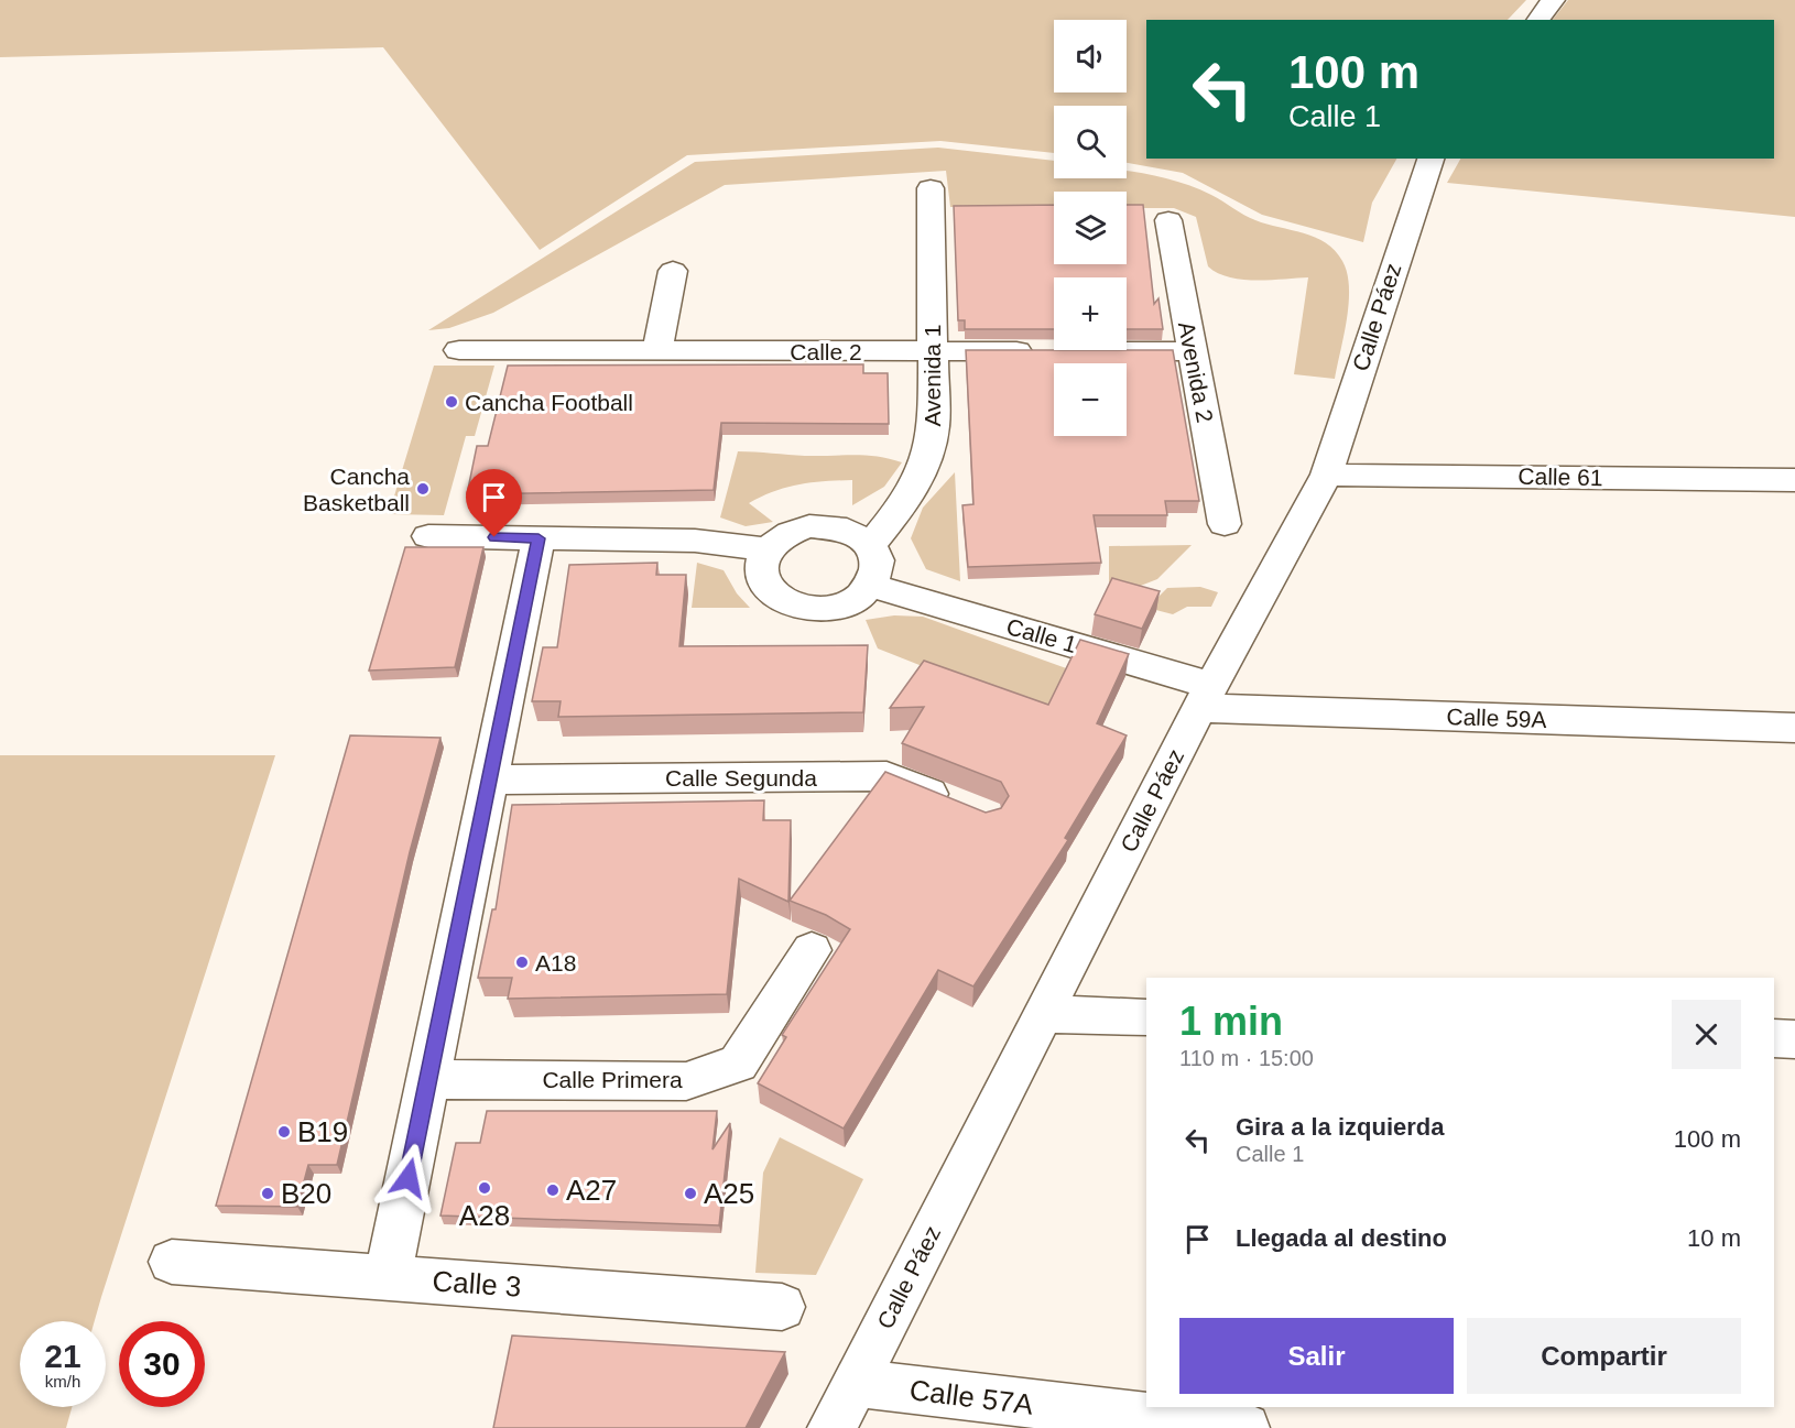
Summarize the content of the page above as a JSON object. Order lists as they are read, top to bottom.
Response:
{
  "streets": {
    "street": [
      "Calle Páez",
      "Calle 2",
      "Avenida 2",
      "Avenida 1",
      "Calle 61",
      "Calle 1",
      "Calle 59A",
      "Calle Segunda",
      "Calle Primera",
      "Calle 3",
      "Calle 57A"
    ]
  },
  "crossings": [
    ["Calle Páez", "Calle 61"],
    ["Calle Páez", "Calle 1"],
    ["Calle Páez", "Calle 59A"],
    ["Calle Páez", "Calle 57A"],
    ["Calle 2", "Avenida 1"],
    ["Avenida 1", "Calle 1"],
    ["Calle 1", "Calle 59A"]
  ],
  "places": [
    "Cancha Football",
    "Cancha Basketball",
    "A18",
    "B19",
    "A28",
    "A27",
    "B20",
    "A25"
  ],
  "page": {
    "map_buttons": ["+", "−"],
    "turn": ["100 m", "Calle 1"],
    "heading": ["1 min", "110 m · 15:00"],
    "list": [
      {
        "name": "Gira a la izquierda",
        "note": "Calle 1",
        "value": "100 m"
      },
      {
        "name": "Llegada al destino",
        "value": "10 m"
      }
    ],
    "buttons": ["Salir", "Compartir"],
    "speed": "21 km/h",
    "limit": "30"
  }
}
